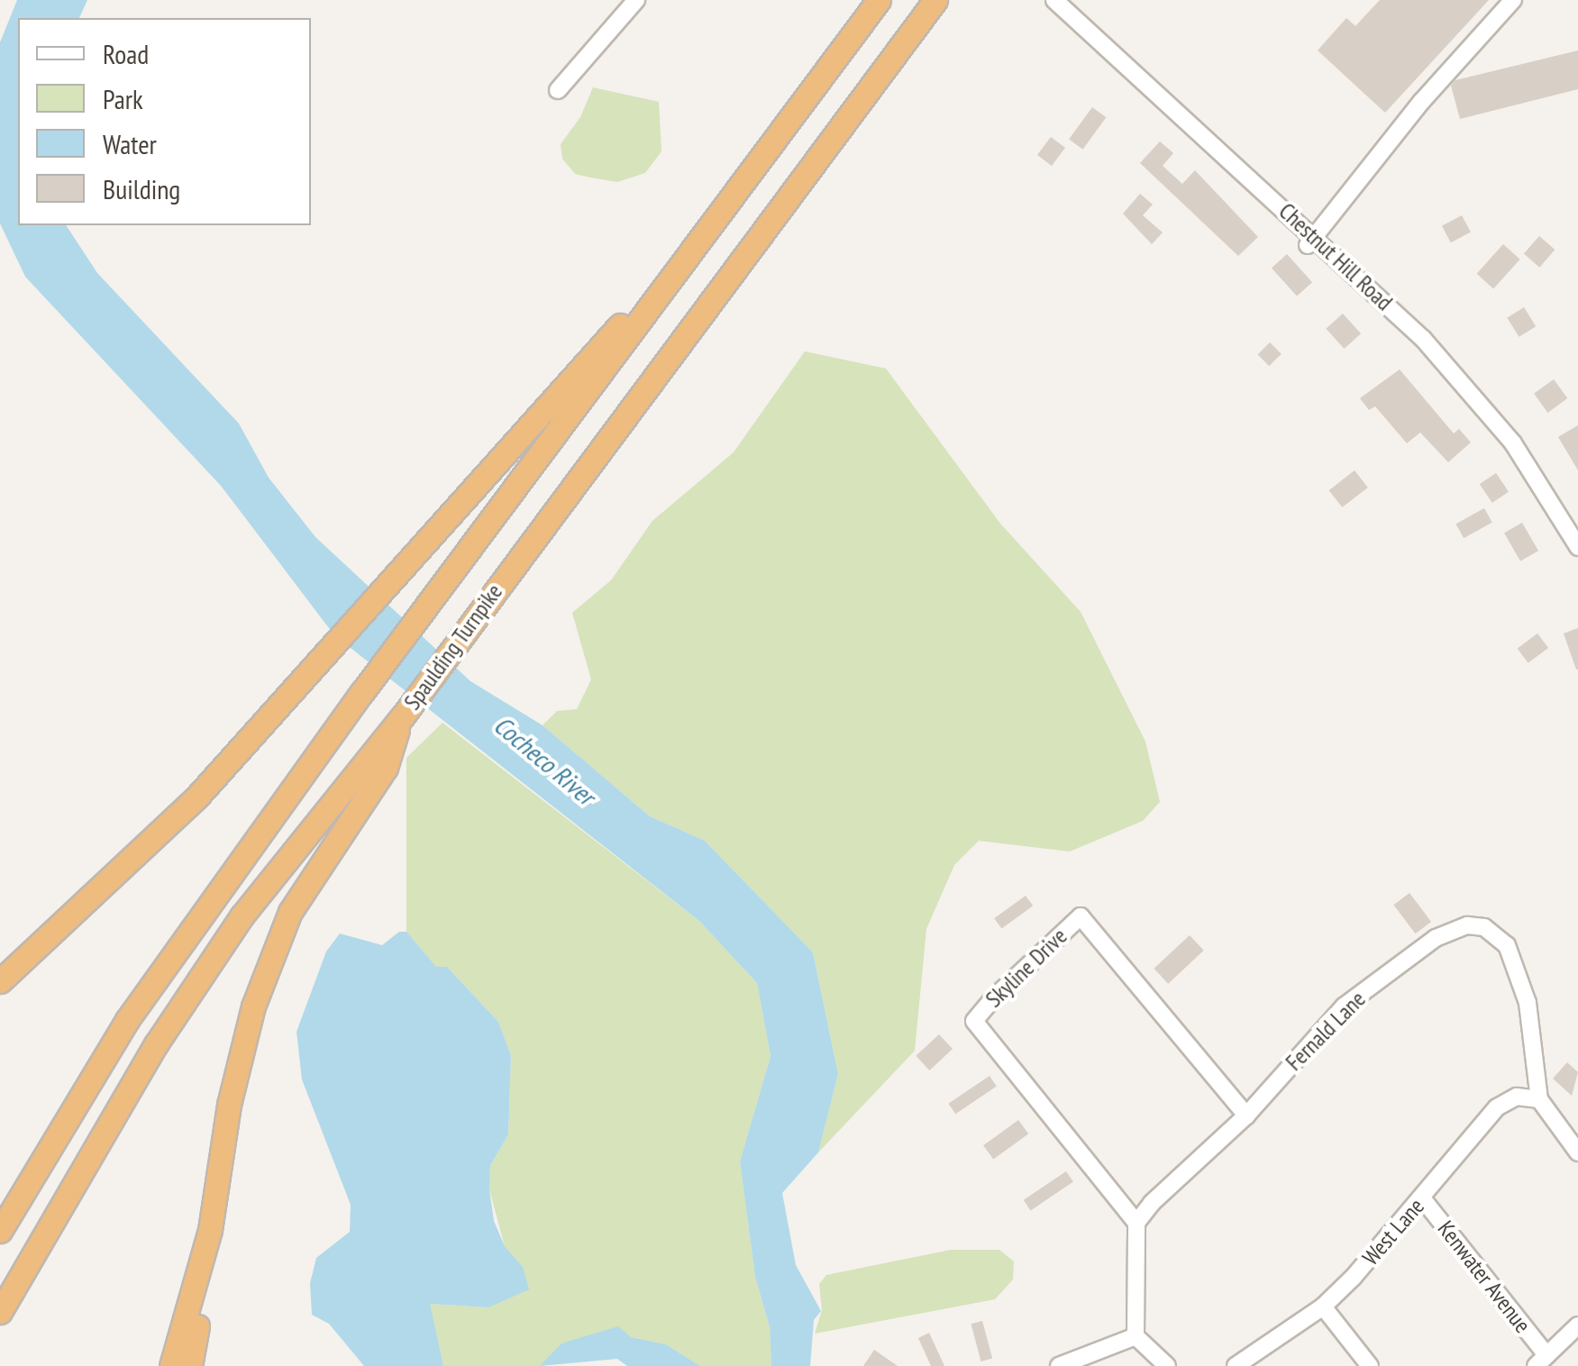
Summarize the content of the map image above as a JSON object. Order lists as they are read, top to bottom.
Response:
{
  "streets": {
    "highway": ["Spaulding Turnpike"],
    "street": [
      "Chestnut Hill Road",
      "Skyline Drive",
      "Fernald Lane",
      "West Lane",
      "Kenwater Avenue"
    ]
  },
  "crossings": [
    ["Skyline Drive", "Fernald Lane"],
    ["Fernald Lane", "West Lane"],
    ["West Lane", "Kenwater Avenue"]
  ],
  "water": ["Cocheco River"],
  "legend": [
    "Road",
    "Park",
    "Water",
    "Building"
  ]
}
